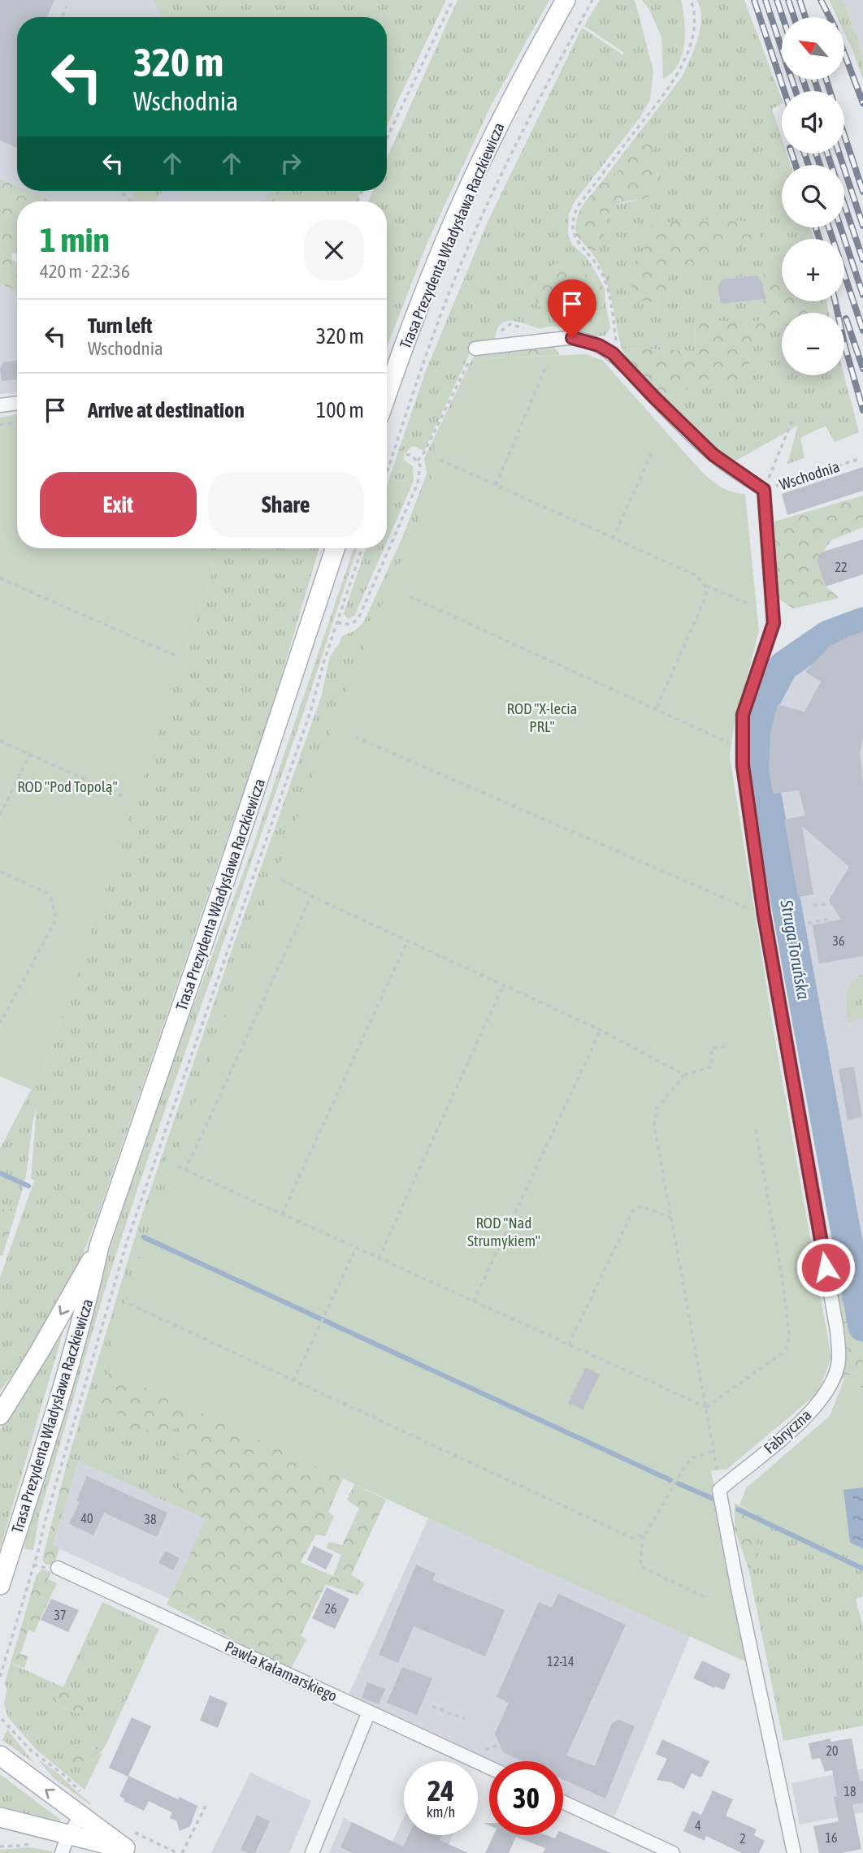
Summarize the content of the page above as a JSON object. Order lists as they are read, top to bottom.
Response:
{
  "streets": {
    "main road": ["Trasa Prezydenta Władysława Raczkiewicza"],
    "street": ["Wschodnia", "Fabryczna", "Pawła Kałamarskiego"]
  },
  "crossings": [
    ["Wschodnia", "Fabryczna"]
  ],
  "water": ["Struga Toruńska"],
  "parks": ["ROD \"X-lecia PRL\"", "ROD \"Pod Topolą\"", "ROD \"Nad Strumykiem\""],
  "house_numbers": [
    "22",
    "36",
    "40",
    "38",
    "26",
    "37",
    "12-14",
    "20",
    "18",
    "4",
    "16",
    "2"
  ],
  "north": "top left",
  "page": {
    "map_buttons": ["+", "−"],
    "turn": ["320 m", "Wschodnia"],
    "heading": ["1 min", "420 m · 22:36"],
    "list": [
      {
        "name": "Turn left",
        "note": "Wschodnia",
        "value": "320 m"
      },
      {
        "name": "Arrive at destination",
        "value": "100 m"
      }
    ],
    "buttons": ["Exit", "Share"],
    "speed": "24 km/h",
    "limit": "30"
  }
}
